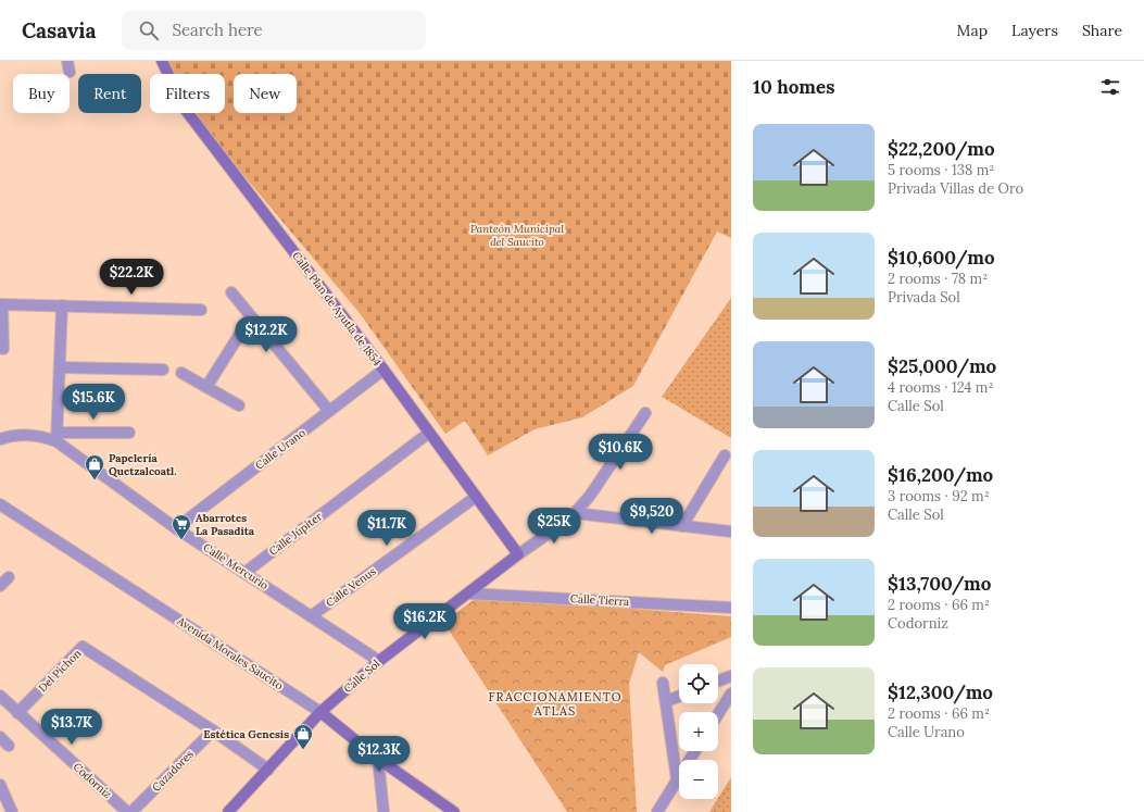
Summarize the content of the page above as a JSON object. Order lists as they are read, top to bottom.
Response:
{
  "streets": {
    "main road": ["Calle Plan de Ayutla de 1854", "Avenida Morales Saucito", "Calle Sol"],
    "street": [
      "Calle Urano",
      "Calle Júpiter",
      "Calle Mercurio",
      "Calle Venus",
      "Calle Tierra",
      "Del Pichon",
      "Cazadores",
      "Codorniz"
    ]
  },
  "crossings": [
    ["Calle Plan de Ayutla de 1854", "Calle Urano"],
    ["Calle Plan de Ayutla de 1854", "Calle Júpiter"],
    ["Calle Plan de Ayutla de 1854", "Calle Venus"],
    ["Calle Plan de Ayutla de 1854", "Calle Sol"],
    ["Calle Urano", "Calle Mercurio"],
    ["Calle Júpiter", "Calle Mercurio"],
    ["Calle Mercurio", "Calle Venus"],
    ["Calle Mercurio", "Calle Sol"],
    ["Calle Tierra", "Calle Sol"],
    ["Avenida Morales Saucito", "Calle Sol"],
    ["Del Pichon", "Cazadores"],
    ["Del Pichon", "Codorniz"]
  ],
  "districts": ["FRACCIONAMIENTO ATLAS"],
  "parks": ["Panteón Municipal del Saucito"],
  "places": {
    "shop": ["Papelería Quetzalcoatl.", "Estética Genesis"],
    "supermarket": ["Abarrotes La Pasadita"]
  },
  "page": {
    "header": "Casavia",
    "search": "Search here",
    "nav": ["Map", "Layers", "Share"],
    "heading": "10 homes",
    "chip": [
      "Buy",
      "Rent",
      "Filters",
      "New"
    ],
    "list": [
      {
        "name": "$22,200/mo",
        "note": "5 rooms · 138 m² · Privada Villas de Oro"
      },
      {
        "name": "$10,600/mo",
        "note": "2 rooms · 78 m² · Privada Sol"
      },
      {
        "name": "$25,000/mo",
        "note": "4 rooms · 124 m² · Calle Sol"
      },
      {
        "name": "$16,200/mo",
        "note": "3 rooms · 92 m² · Calle Sol"
      },
      {
        "name": "$13,700/mo",
        "note": "2 rooms · 66 m² · Codorniz"
      },
      {
        "name": "$12,300/mo",
        "note": "2 rooms · 66 m² · Calle Urano"
      }
    ],
    "price": [
      "$22.2K",
      "$12.2K",
      "$15.6K",
      "$10.6K",
      "$9,520",
      "$25K",
      "$11.7K",
      "$16.2K",
      "$13.7K",
      "$12.3K"
    ],
    "map_buttons": ["+", "−"]
  }
}
